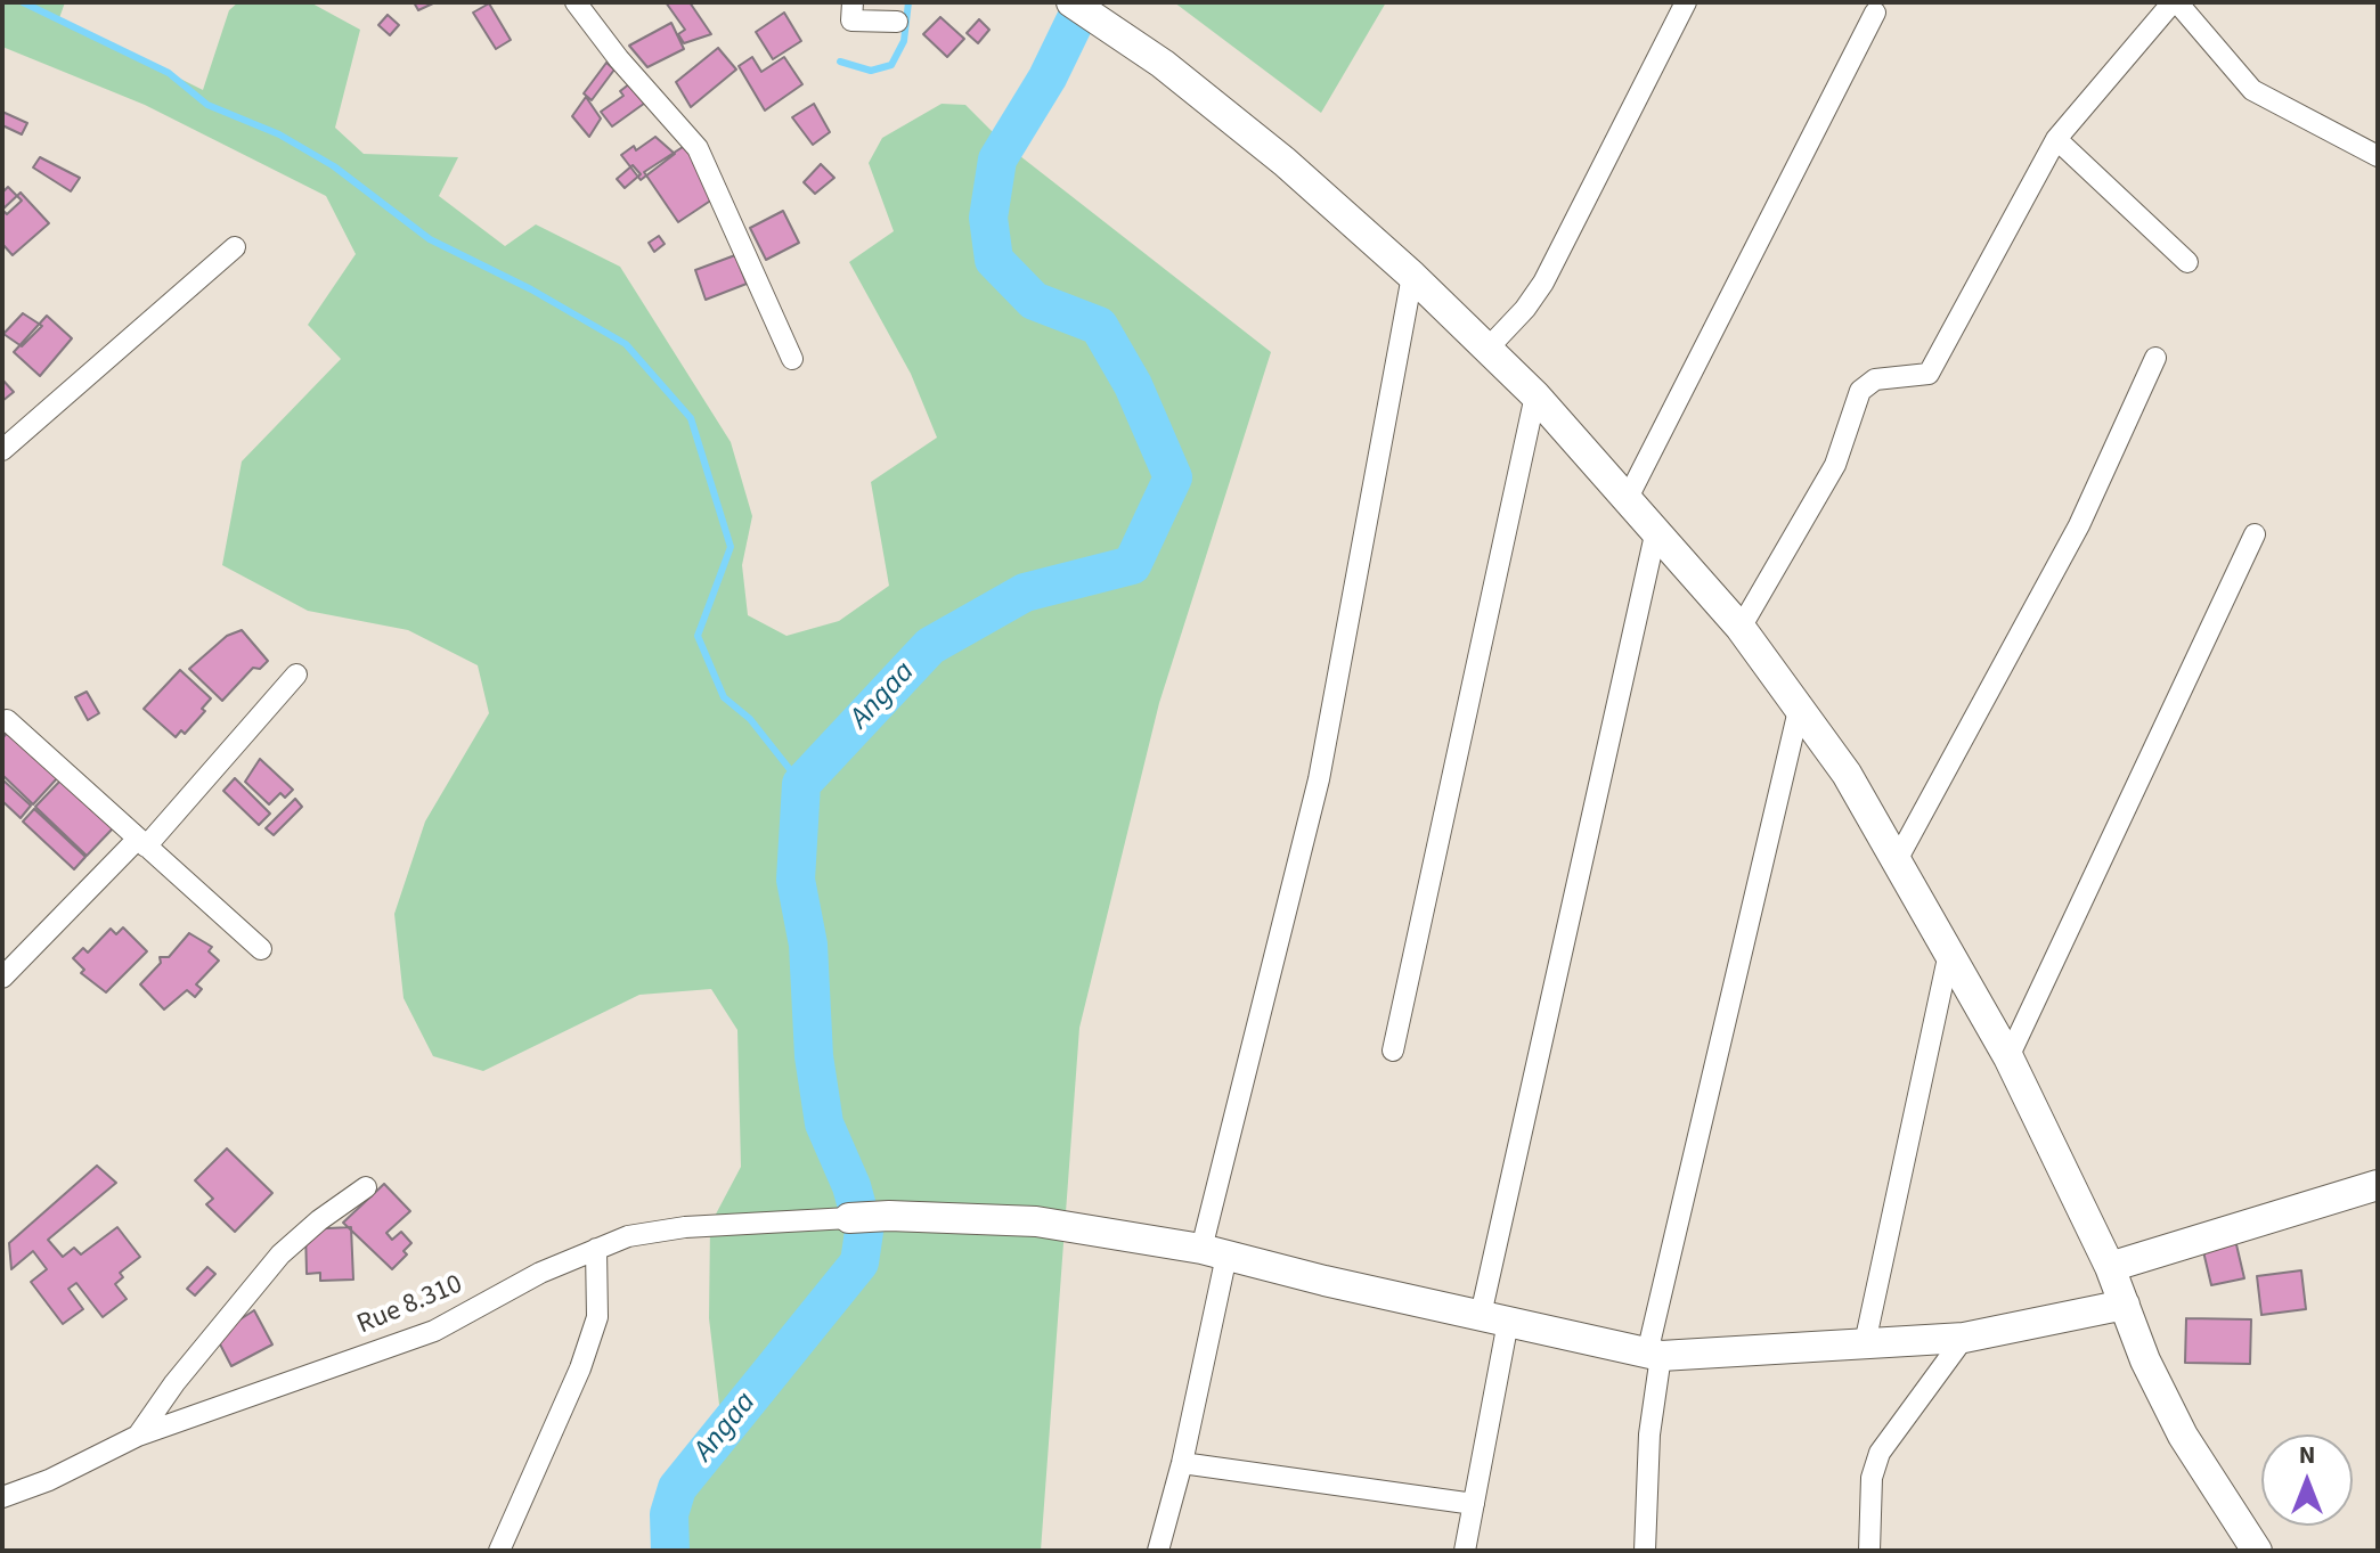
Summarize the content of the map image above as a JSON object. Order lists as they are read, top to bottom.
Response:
{
  "streets": {
    "street": ["Rue 8.310"]
  },
  "water": ["Angaa"],
  "north": "top"
}
